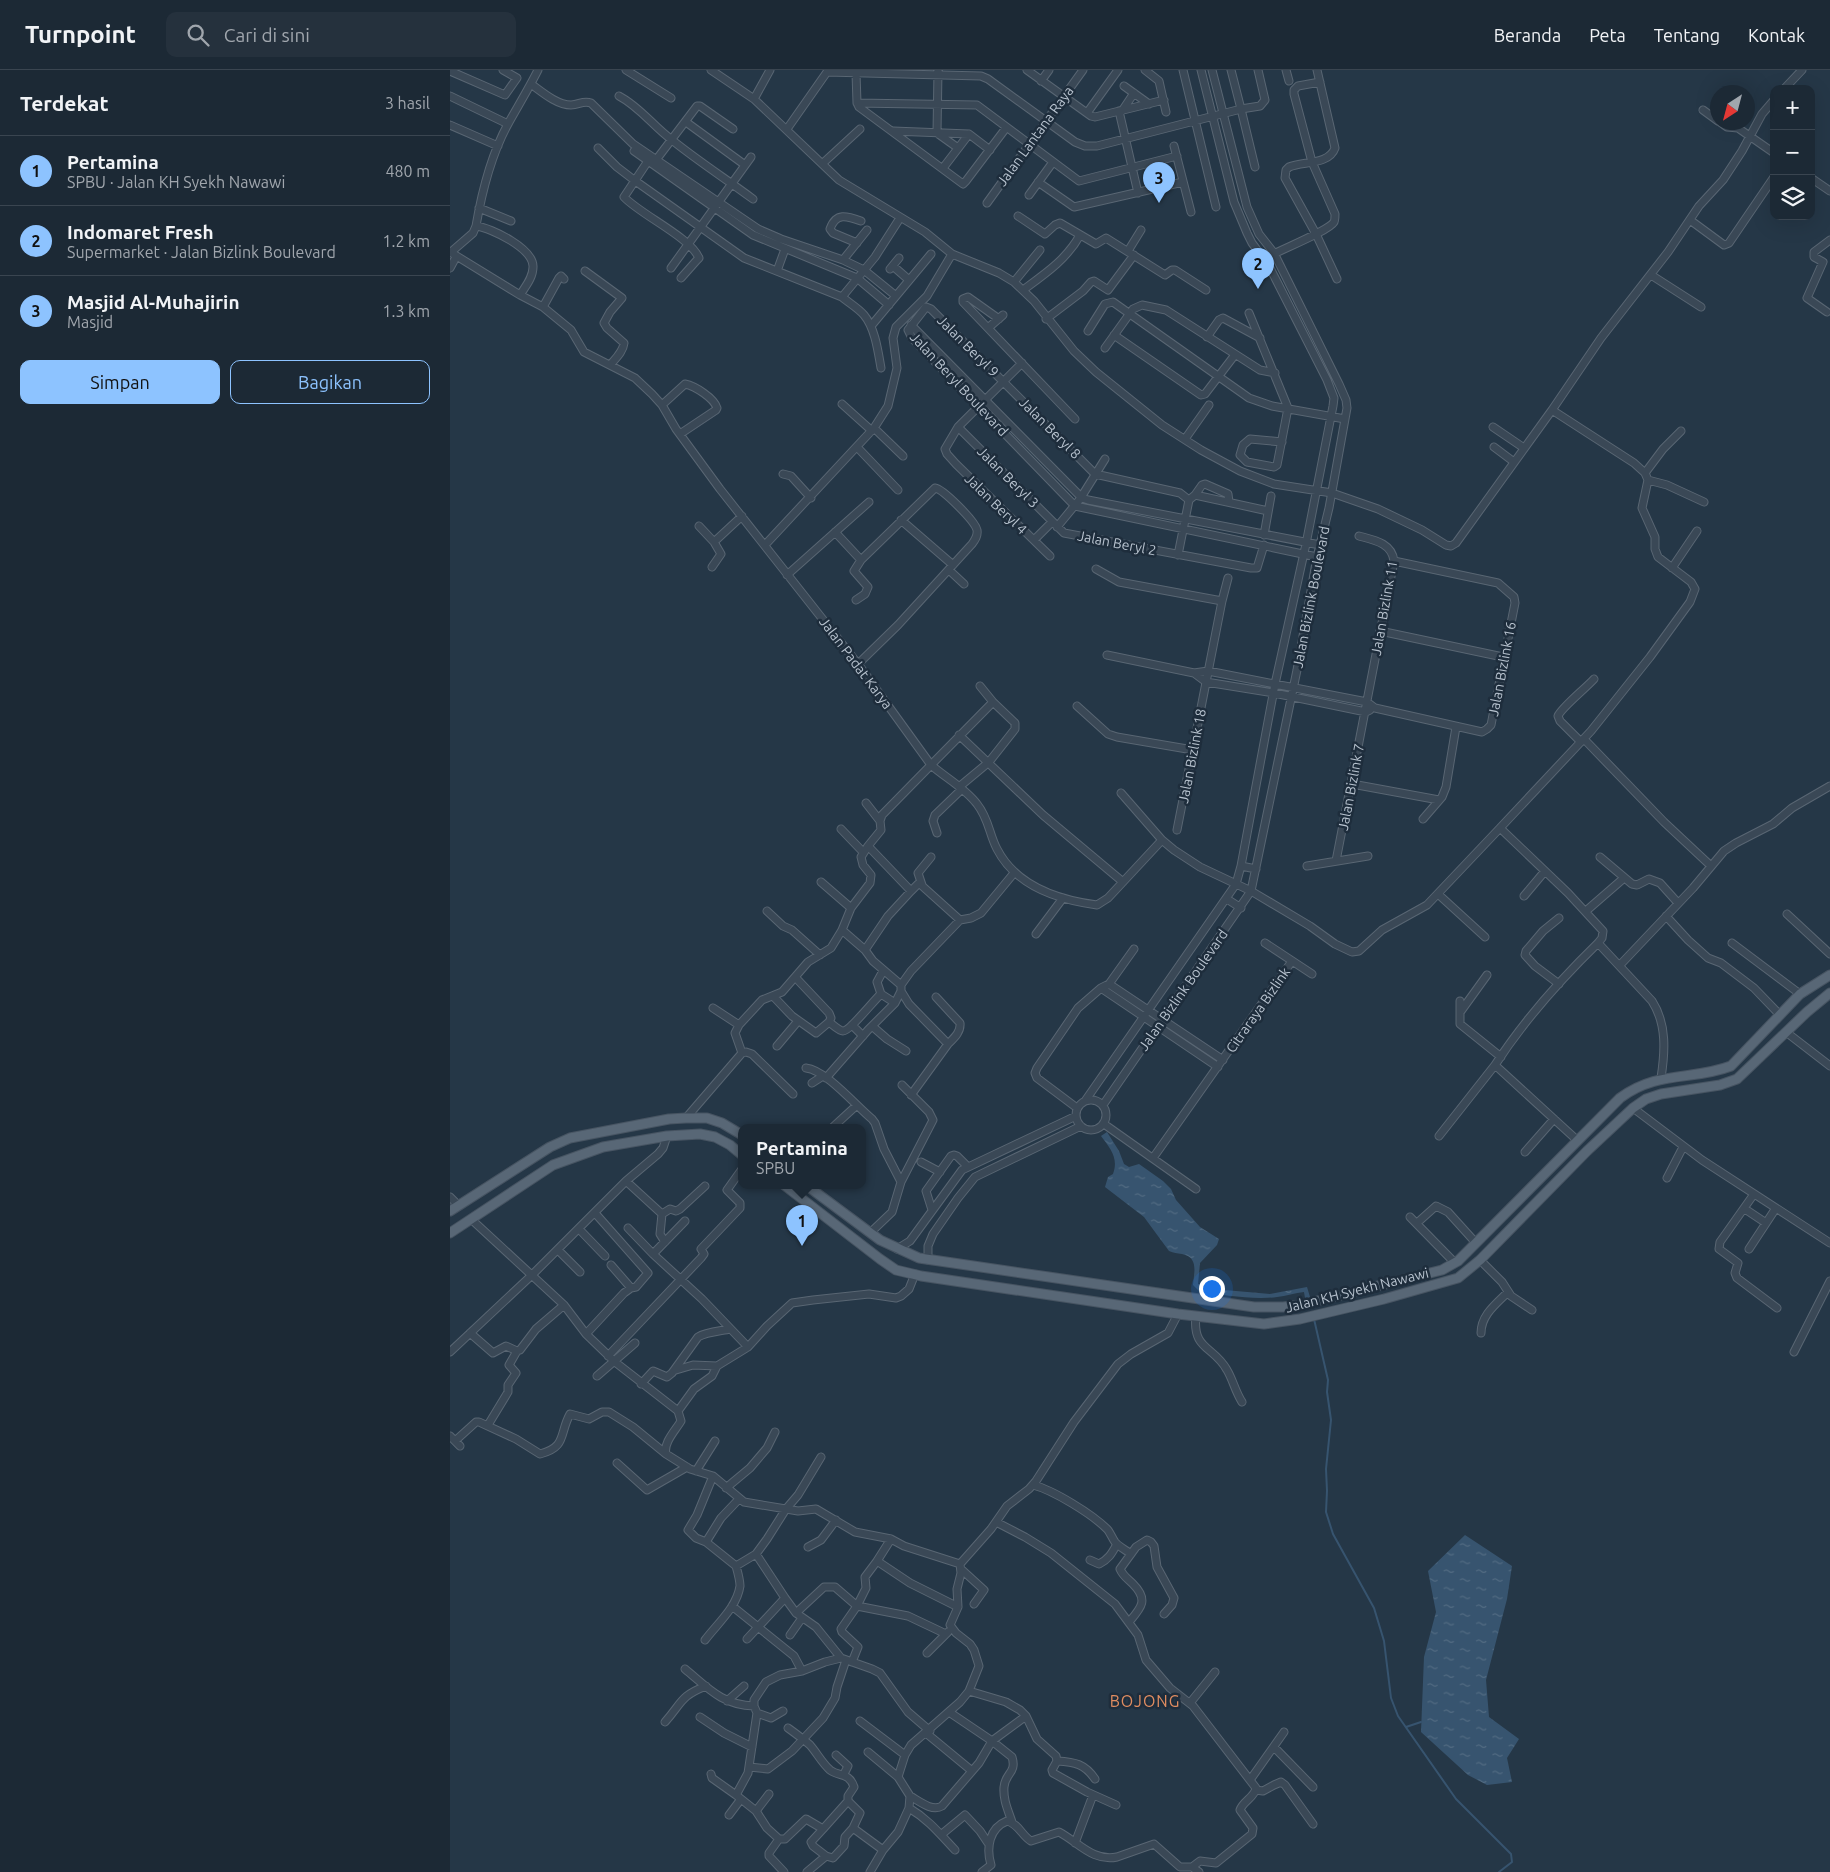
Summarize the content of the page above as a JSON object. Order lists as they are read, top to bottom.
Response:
{
  "streets": {
    "main road": ["Jalan KH Syekh Nawawi"],
    "street": [
      "Jalan Lantana Raya",
      "Jalan Beryl 9",
      "Jalan Beryl Boulevard",
      "Jalan Beryl 8",
      "Jalan Beryl 3",
      "Jalan Beryl 4",
      "Jalan Beryl 2",
      "Jalan Bizlink Boulevard",
      "Jalan Bizlink 11",
      "Jalan Padat Karya",
      "Jalan Bizlink 16",
      "Jalan Bizlink 18",
      "Jalan Bizlink 7",
      "Citraraya Bizlink"
    ]
  },
  "crossings": [
    ["Jalan Beryl 9", "Jalan Beryl Boulevard"],
    ["Jalan Beryl 9", "Jalan Beryl 8"],
    ["Jalan Beryl 3", "Jalan Beryl 4"],
    ["Jalan Beryl 3", "Jalan Beryl 2"],
    ["Jalan Bizlink Boulevard", "Citraraya Bizlink"],
    ["Jalan Bizlink 11", "Jalan Bizlink 16"],
    ["Jalan Bizlink 11", "Jalan Bizlink 7"]
  ],
  "districts": ["BOJONG"],
  "north": "bottom left",
  "page": {
    "header": "Turnpoint",
    "search": "Cari di sini",
    "nav": [
      "Beranda",
      "Peta",
      "Tentang",
      "Kontak"
    ],
    "heading": ["Terdekat", "3 hasil"],
    "map_buttons": ["+", "−"],
    "list": [
      {
        "mark": "1",
        "name": "Pertamina",
        "note": "SPBU · Jalan KH Syekh Nawawi",
        "value": "480 m"
      },
      {
        "mark": "2",
        "name": "Indomaret Fresh",
        "note": "Supermarket · Jalan Bizlink Boulevard",
        "value": "1.2 km"
      },
      {
        "mark": "3",
        "name": "Masjid Al-Muhajirin",
        "note": "Masjid",
        "value": "1.3 km"
      }
    ],
    "pins": ["3", "2", "1"],
    "buttons": ["Simpan", "Bagikan"],
    "popup": ["Pertamina", "SPBU"]
  }
}
